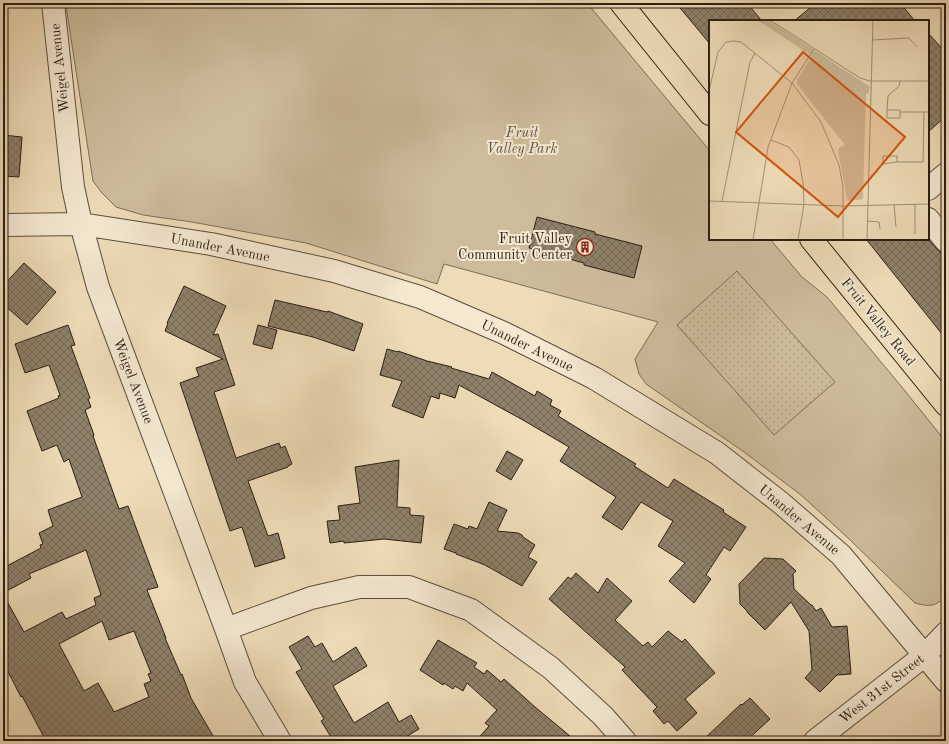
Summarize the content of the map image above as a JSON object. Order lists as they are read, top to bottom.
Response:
{
  "streets": {
    "main road": ["Fruit Valley Road"],
    "street": ["Weigel Avenue", "Unander Avenue", "West 31st Street"]
  },
  "crossings": [
    ["Weigel Avenue", "Unander Avenue"],
    ["Unander Avenue", "West 31st Street"]
  ],
  "parks": ["Fruit Valley Park"],
  "places": {
    "building": ["Fruit Valley Community Center"]
  }
}
